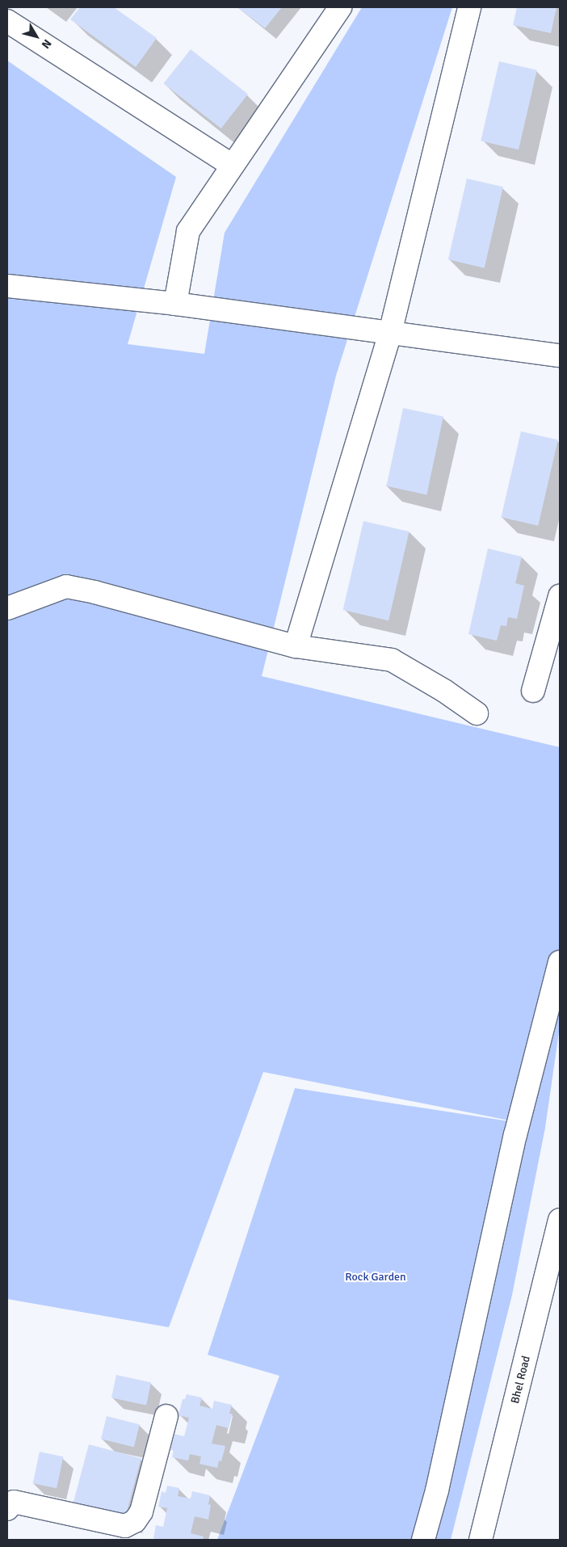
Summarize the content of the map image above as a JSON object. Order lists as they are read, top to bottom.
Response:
{
  "streets": {
    "street": ["Bhel Road"]
  },
  "parks": ["Rock Garden"],
  "north": "bottom right"
}
